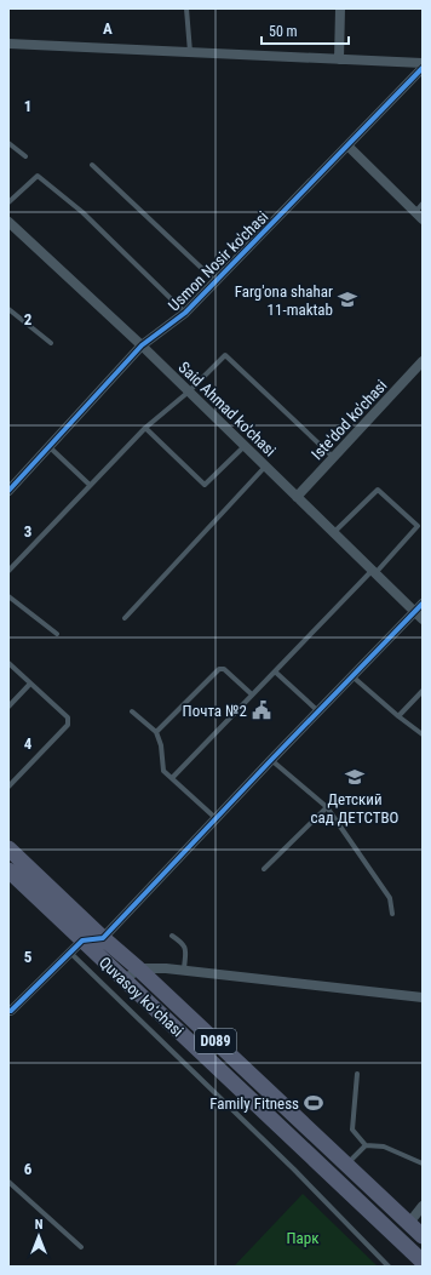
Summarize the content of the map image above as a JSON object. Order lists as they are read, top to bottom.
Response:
{
  "streets": {
    "main road": ["Quvasoy koʻchasi", "D089"],
    "street": ["Usmon Nosir ko'chasi", "Said Ahmad ko'chasi", "Iste'dod ko'chasi"]
  },
  "crossings": [
    ["Usmon Nosir ko'chasi", "Said Ahmad ko'chasi"],
    ["Said Ahmad ko'chasi", "Iste'dod ko'chasi"]
  ],
  "parks": ["Парк"],
  "places": {
    "school or university": ["Farg'ona shahar 11-maktab", "Детский сад ДЕТСТВО"],
    "public building": ["Почта №2"],
    "sports": ["Family Fitness"]
  },
  "scale_bar": "50 m",
  "north": "top",
  "grid": {
    "columns": ["A"],
    "rows": [
      "1",
      "2",
      "3",
      "4",
      "5",
      "6"
    ]
  }
}
